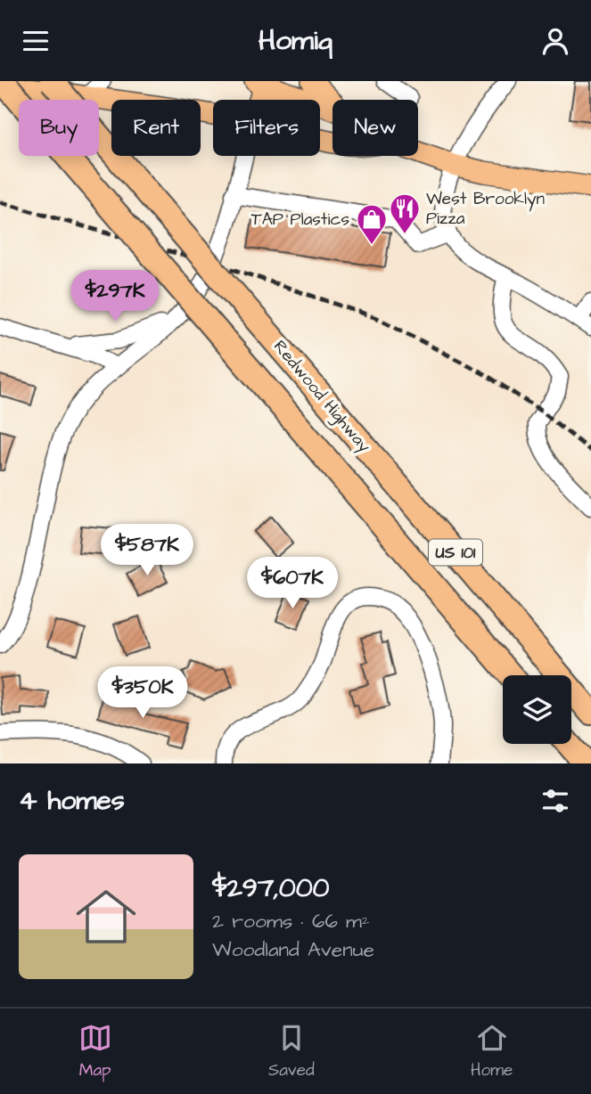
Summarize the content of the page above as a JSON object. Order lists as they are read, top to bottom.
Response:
{
  "streets": {
    "highway": ["Redwood Highway", "US 101"]
  },
  "places": {
    "restaurant": ["West Brooklyn Pizza"],
    "shop": ["TAP Plastics"]
  },
  "page": {
    "header": "Homiq",
    "chip": [
      "Buy",
      "Rent",
      "Filters",
      "New"
    ],
    "price": [
      "$297K",
      "$587K",
      "$607K",
      "$350K"
    ],
    "heading": "4 homes",
    "list": [
      {
        "name": "$297,000",
        "note": "2 rooms · 66 m² · Woodland Avenue"
      }
    ],
    "tabs": ["Map", "Saved", "Home"]
  }
}
